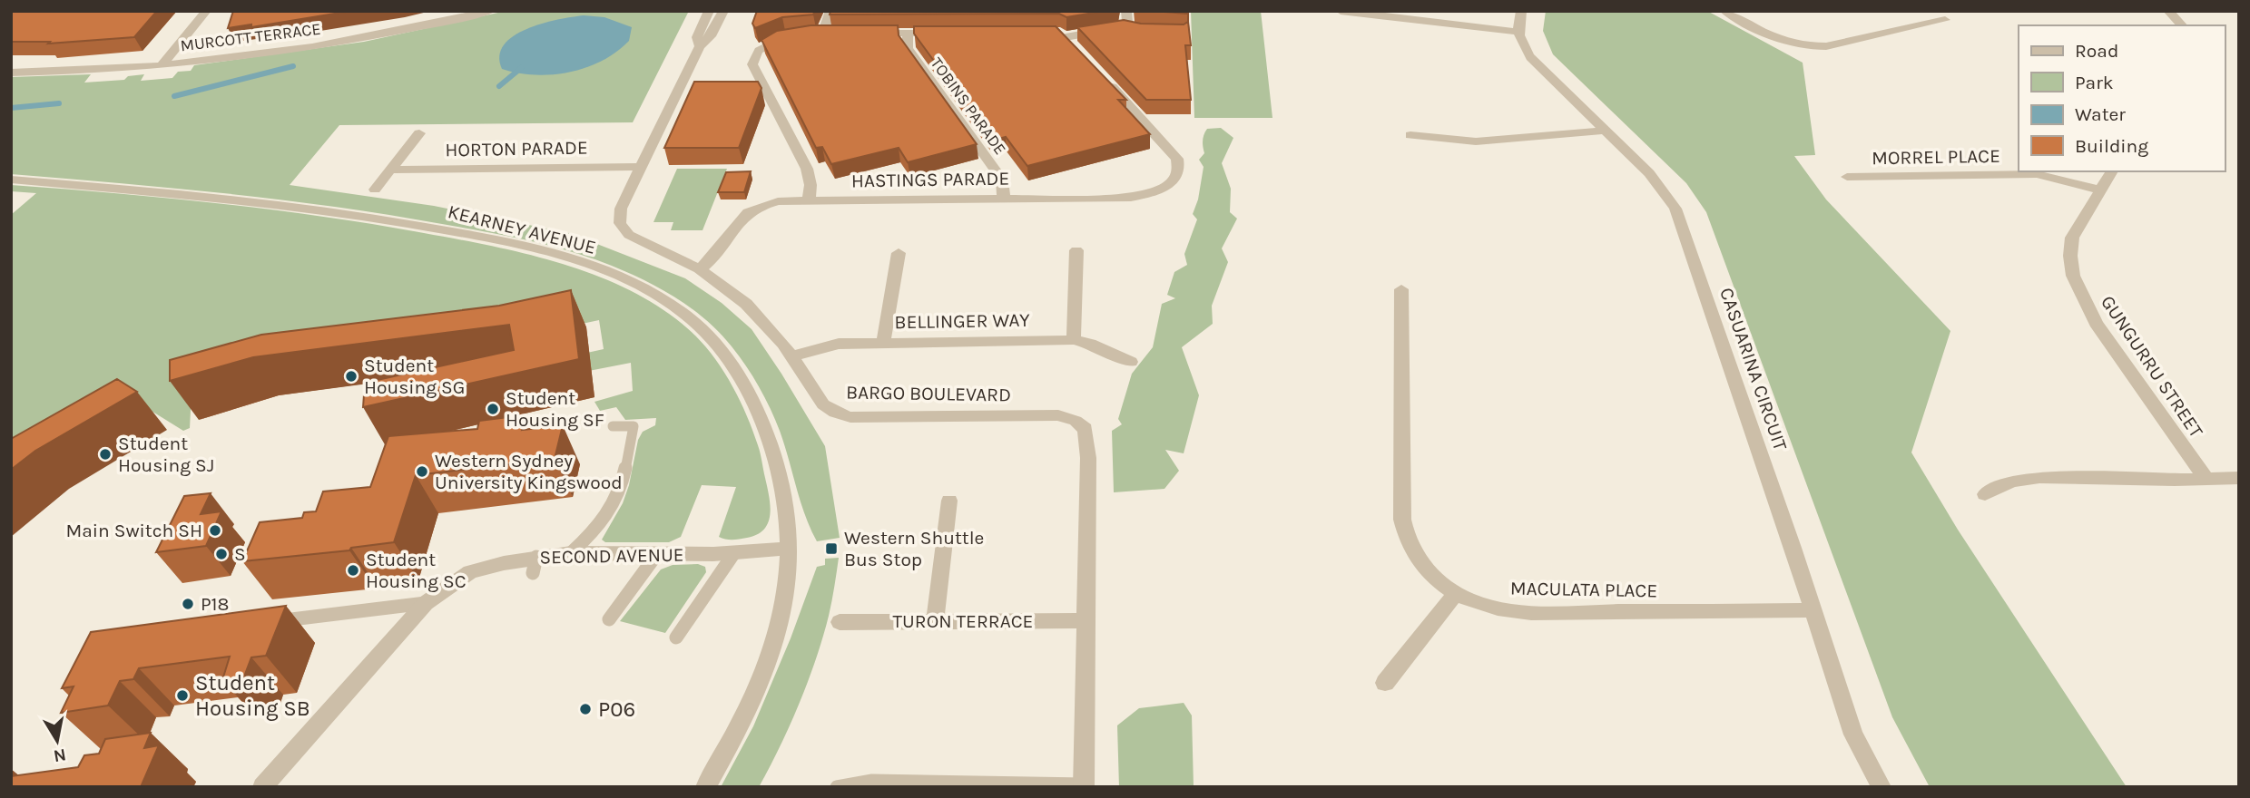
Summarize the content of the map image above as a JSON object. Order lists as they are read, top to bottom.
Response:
{
  "streets": {
    "street": [
      "MURCOTT TERRACE",
      "TOBINS PARADE",
      "HORTON PARADE",
      "MORREL PLACE",
      "HASTINGS PARADE",
      "KEARNEY AVENUE",
      "BELLINGER WAY",
      "GUNGURRU STREET",
      "CASUARINA CIRCUIT",
      "BARGO BOULEVARD",
      "SECOND AVENUE",
      "MACULATA PLACE",
      "TURON TERRACE"
    ]
  },
  "crossings": [
    ["TOBINS PARADE", "HASTINGS PARADE"],
    ["HORTON PARADE", "BARGO BOULEVARD"],
    ["MORREL PLACE", "GUNGURRU STREET"],
    ["HASTINGS PARADE", "BARGO BOULEVARD"],
    ["KEARNEY AVENUE", "SECOND AVENUE"],
    ["BELLINGER WAY", "BARGO BOULEVARD"],
    ["CASUARINA CIRCUIT", "MACULATA PLACE"],
    ["BARGO BOULEVARD", "TURON TERRACE"]
  ],
  "places": {
    "other": [
      "Student Housing SG",
      "Student Housing SF",
      "Student Housing SJ",
      "Western Sydney University Kingswood",
      "Main Switch SH",
      "S",
      "Student Housing SC",
      "P18",
      "Student Housing SB",
      "P06"
    ],
    "transit": ["Western Shuttle Bus Stop"]
  },
  "legend": [
    "Road",
    "Park",
    "Water",
    "Building"
  ],
  "north": "bottom"
}
